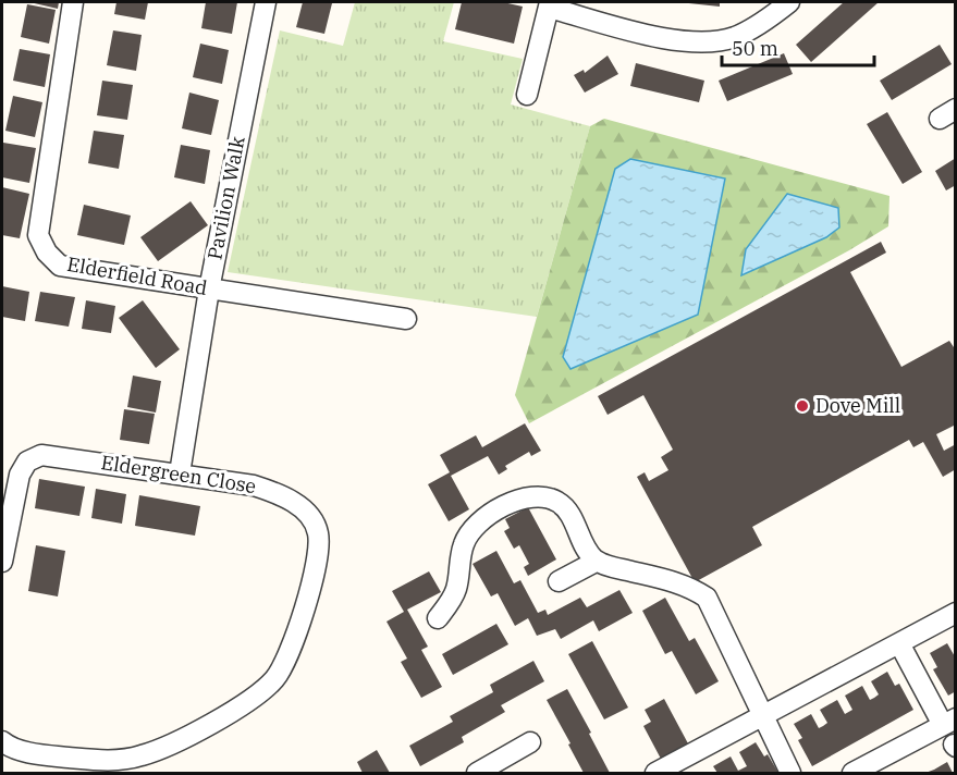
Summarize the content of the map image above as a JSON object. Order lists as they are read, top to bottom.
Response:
{
  "streets": {
    "street": ["Pavilion Walk", "Elderfield Road", "Eldergreen Close"]
  },
  "crossings": [
    ["Pavilion Walk", "Elderfield Road"],
    ["Pavilion Walk", "Eldergreen Close"]
  ],
  "places": ["Dove Mill"],
  "scale_bar": "50 m"
}
